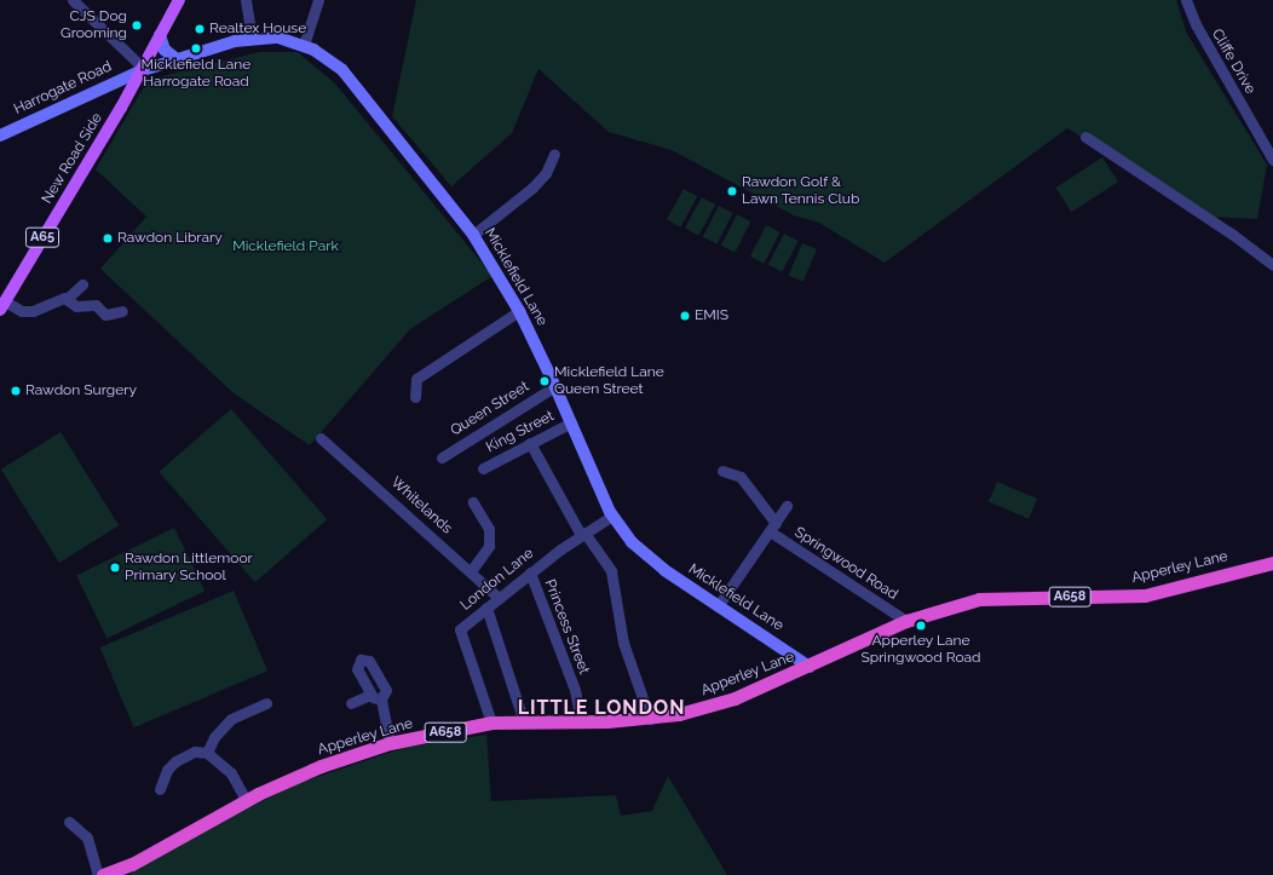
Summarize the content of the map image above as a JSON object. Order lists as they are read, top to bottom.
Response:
{
  "streets": {
    "highway": ["Apperley Lane", "A658"],
    "main road": [
      "Harrogate Road",
      "New Road Side",
      "A65",
      "Micklefield Lane"
    ],
    "street": [
      "Cliffe Drive",
      "Queen Street",
      "King Street",
      "Whitelands",
      "Springwood Road",
      "London Lane",
      "Princess Street"
    ]
  },
  "crossings": [
    ["Harrogate Road", "New Road Side"],
    ["Harrogate Road", "A65"],
    ["Harrogate Road", "Micklefield Lane"],
    ["New Road Side", "A65"],
    ["New Road Side", "Micklefield Lane"],
    ["A65", "Micklefield Lane"],
    ["Micklefield Lane", "Queen Street"],
    ["Micklefield Lane", "King Street"],
    ["Micklefield Lane", "Springwood Road"],
    ["Micklefield Lane", "Apperley Lane"],
    ["Micklefield Lane", "London Lane"],
    ["Whitelands", "London Lane"],
    ["Springwood Road", "Apperley Lane"],
    ["Apperley Lane", "London Lane"],
    ["Apperley Lane", "Princess Street"],
    ["London Lane", "Princess Street"]
  ],
  "districts": ["LITTLE LONDON"],
  "parks": ["Micklefield Park"],
  "places": [
    "CJS Dog Grooming",
    "Realtex House",
    "Micklefield Lane Harrogate Road",
    "Rawdon Golf & Lawn Tennis Club",
    "Rawdon Library",
    "EMIS",
    "Micklefield Lane Queen Street",
    "Rawdon Surgery",
    "Rawdon Littlemoor Primary School",
    "Apperley Lane Springwood Road"
  ]
}
